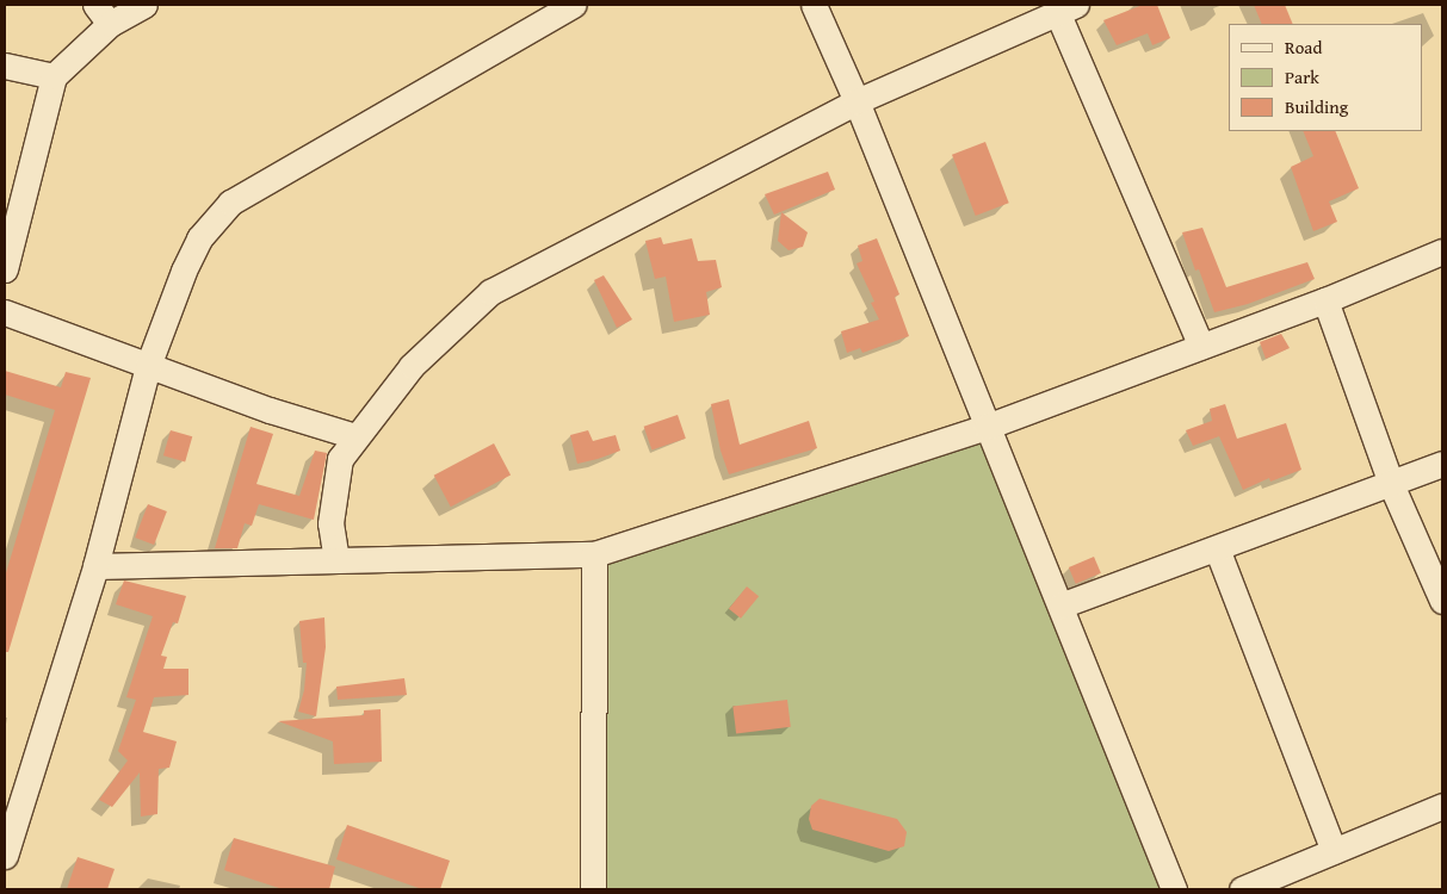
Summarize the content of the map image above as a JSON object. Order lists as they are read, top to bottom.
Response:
{
  "legend": ["Road", "Park", "Building"]
}
